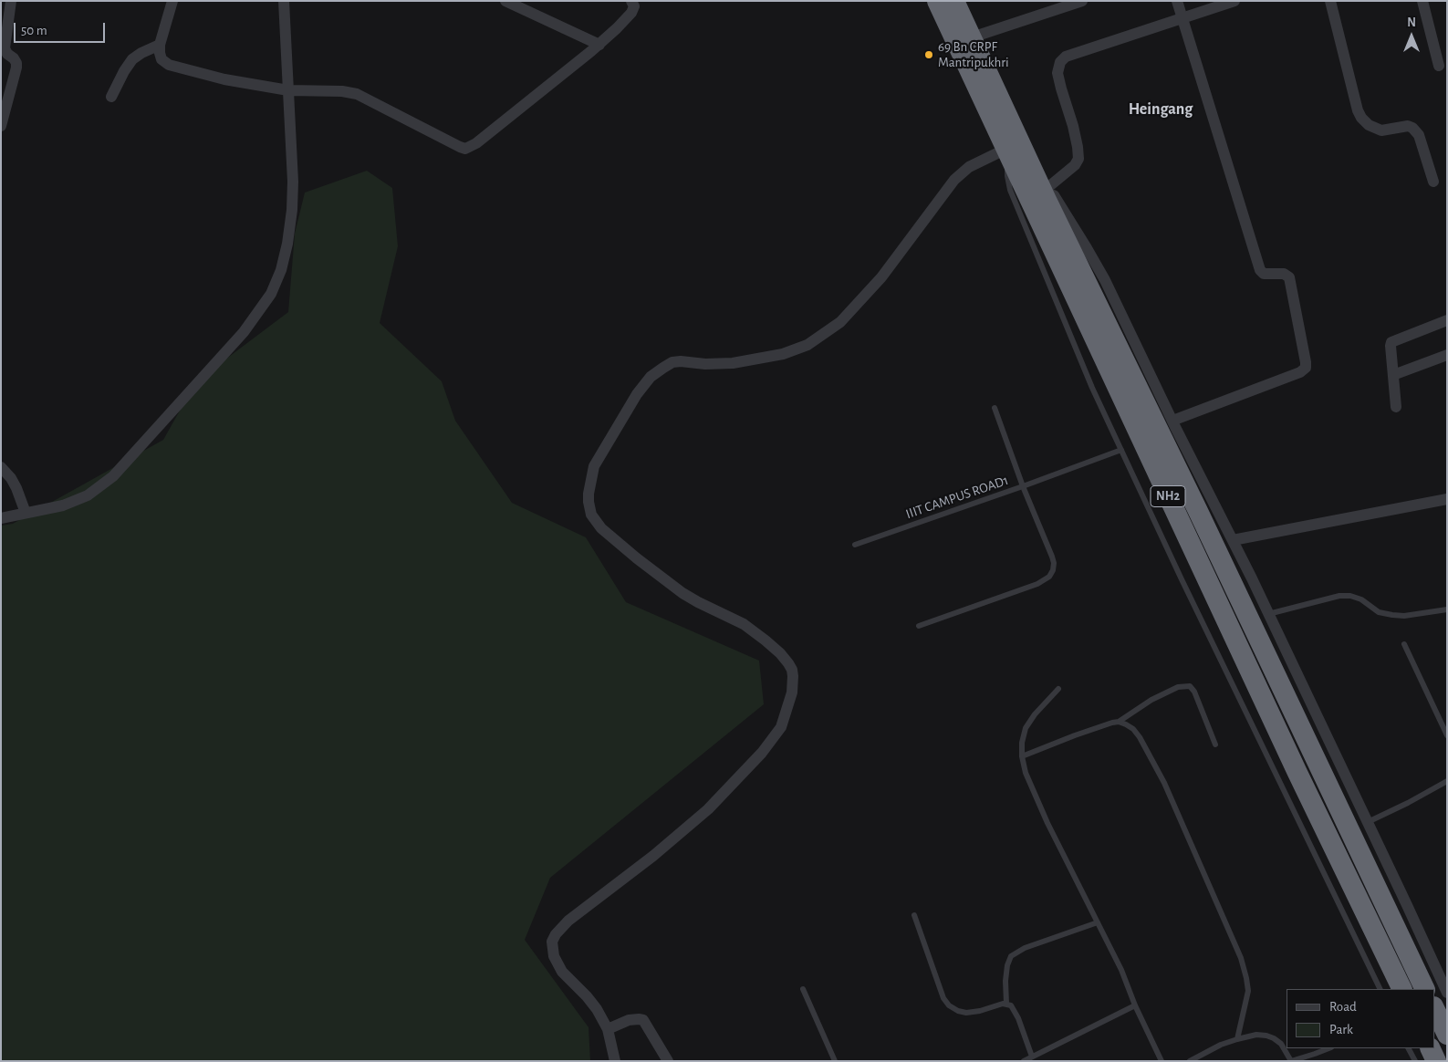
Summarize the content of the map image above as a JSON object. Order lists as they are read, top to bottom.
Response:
{
  "streets": {
    "highway": ["NH2"],
    "lane": ["IIIT CAMPUS ROAD1"]
  },
  "districts": ["Heingang"],
  "places": ["69 Bn CRPF Mantripukhri"],
  "legend": ["Road", "Park"],
  "scale_bar": "50 m",
  "north": "top"
}
